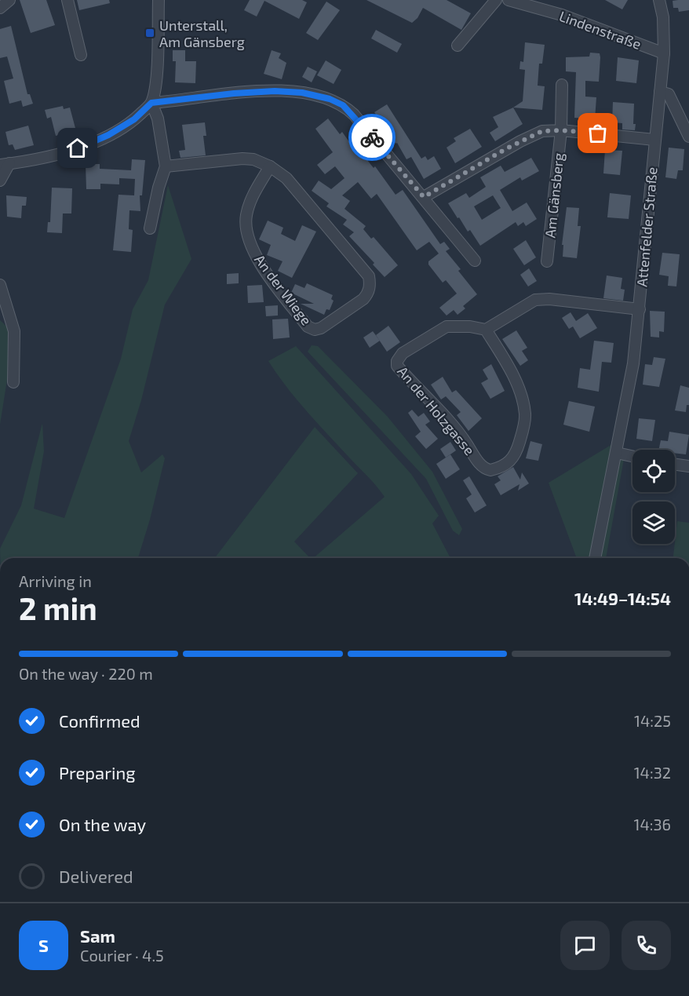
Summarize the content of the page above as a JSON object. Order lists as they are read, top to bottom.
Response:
{
  "streets": {
    "street": [
      "Lindenstraße",
      "Am Gänsberg",
      "Attenfelder Straße",
      "An der Wiege",
      "An der Holzgasse"
    ]
  },
  "crossings": [
    ["Lindenstraße", "Attenfelder Straße"],
    ["Am Gänsberg", "Attenfelder Straße"]
  ],
  "places": {
    "transit": ["Unterstall, Am Gänsberg"]
  },
  "page": {
    "heading": ["2 min", "Arriving in", "14:49–14:54"],
    "panel": ["Sam", "Courier · 4.5"],
    "bar": "On the way · 220 m",
    "list": [
      ["Confirmed", "14:25"],
      ["Preparing", "14:32"],
      ["On the way", "14:36"],
      "Delivered"
    ],
    "round": "S"
  }
}
